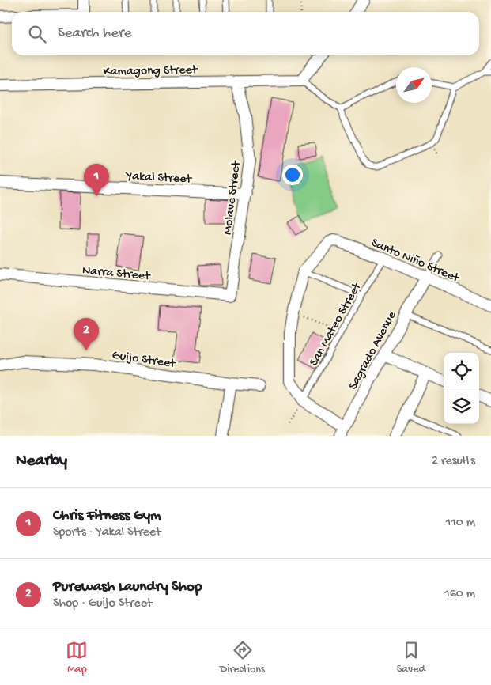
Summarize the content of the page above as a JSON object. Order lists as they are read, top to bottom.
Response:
{
  "streets": {
    "street": [
      "Kamagong Street",
      "Yakal Street",
      "Molave Street",
      "Santo Niño Street",
      "Narra Street",
      "Sagrado Avenue",
      "Guijo Street"
    ],
    "lane": ["San Mateo Street"]
  },
  "crossings": [
    ["Kamagong Street", "Molave Street"],
    ["Yakal Street", "Molave Street"],
    ["Molave Street", "Narra Street"],
    ["Santo Niño Street", "San Mateo Street"],
    ["Santo Niño Street", "Sagrado Avenue"]
  ],
  "north": "top right",
  "page": {
    "search": "Search here",
    "pins": ["1", "2"],
    "heading": ["Nearby", "2 results"],
    "list": [
      {
        "mark": "1",
        "name": "Chris Fitness Gym",
        "note": "Sports · Yakal Street",
        "value": "110 m"
      },
      {
        "mark": "2",
        "name": "Purewash Laundry Shop",
        "note": "Shop · Guijo Street",
        "value": "160 m"
      }
    ],
    "nav": ["Map", "Directions", "Saved"]
  }
}
